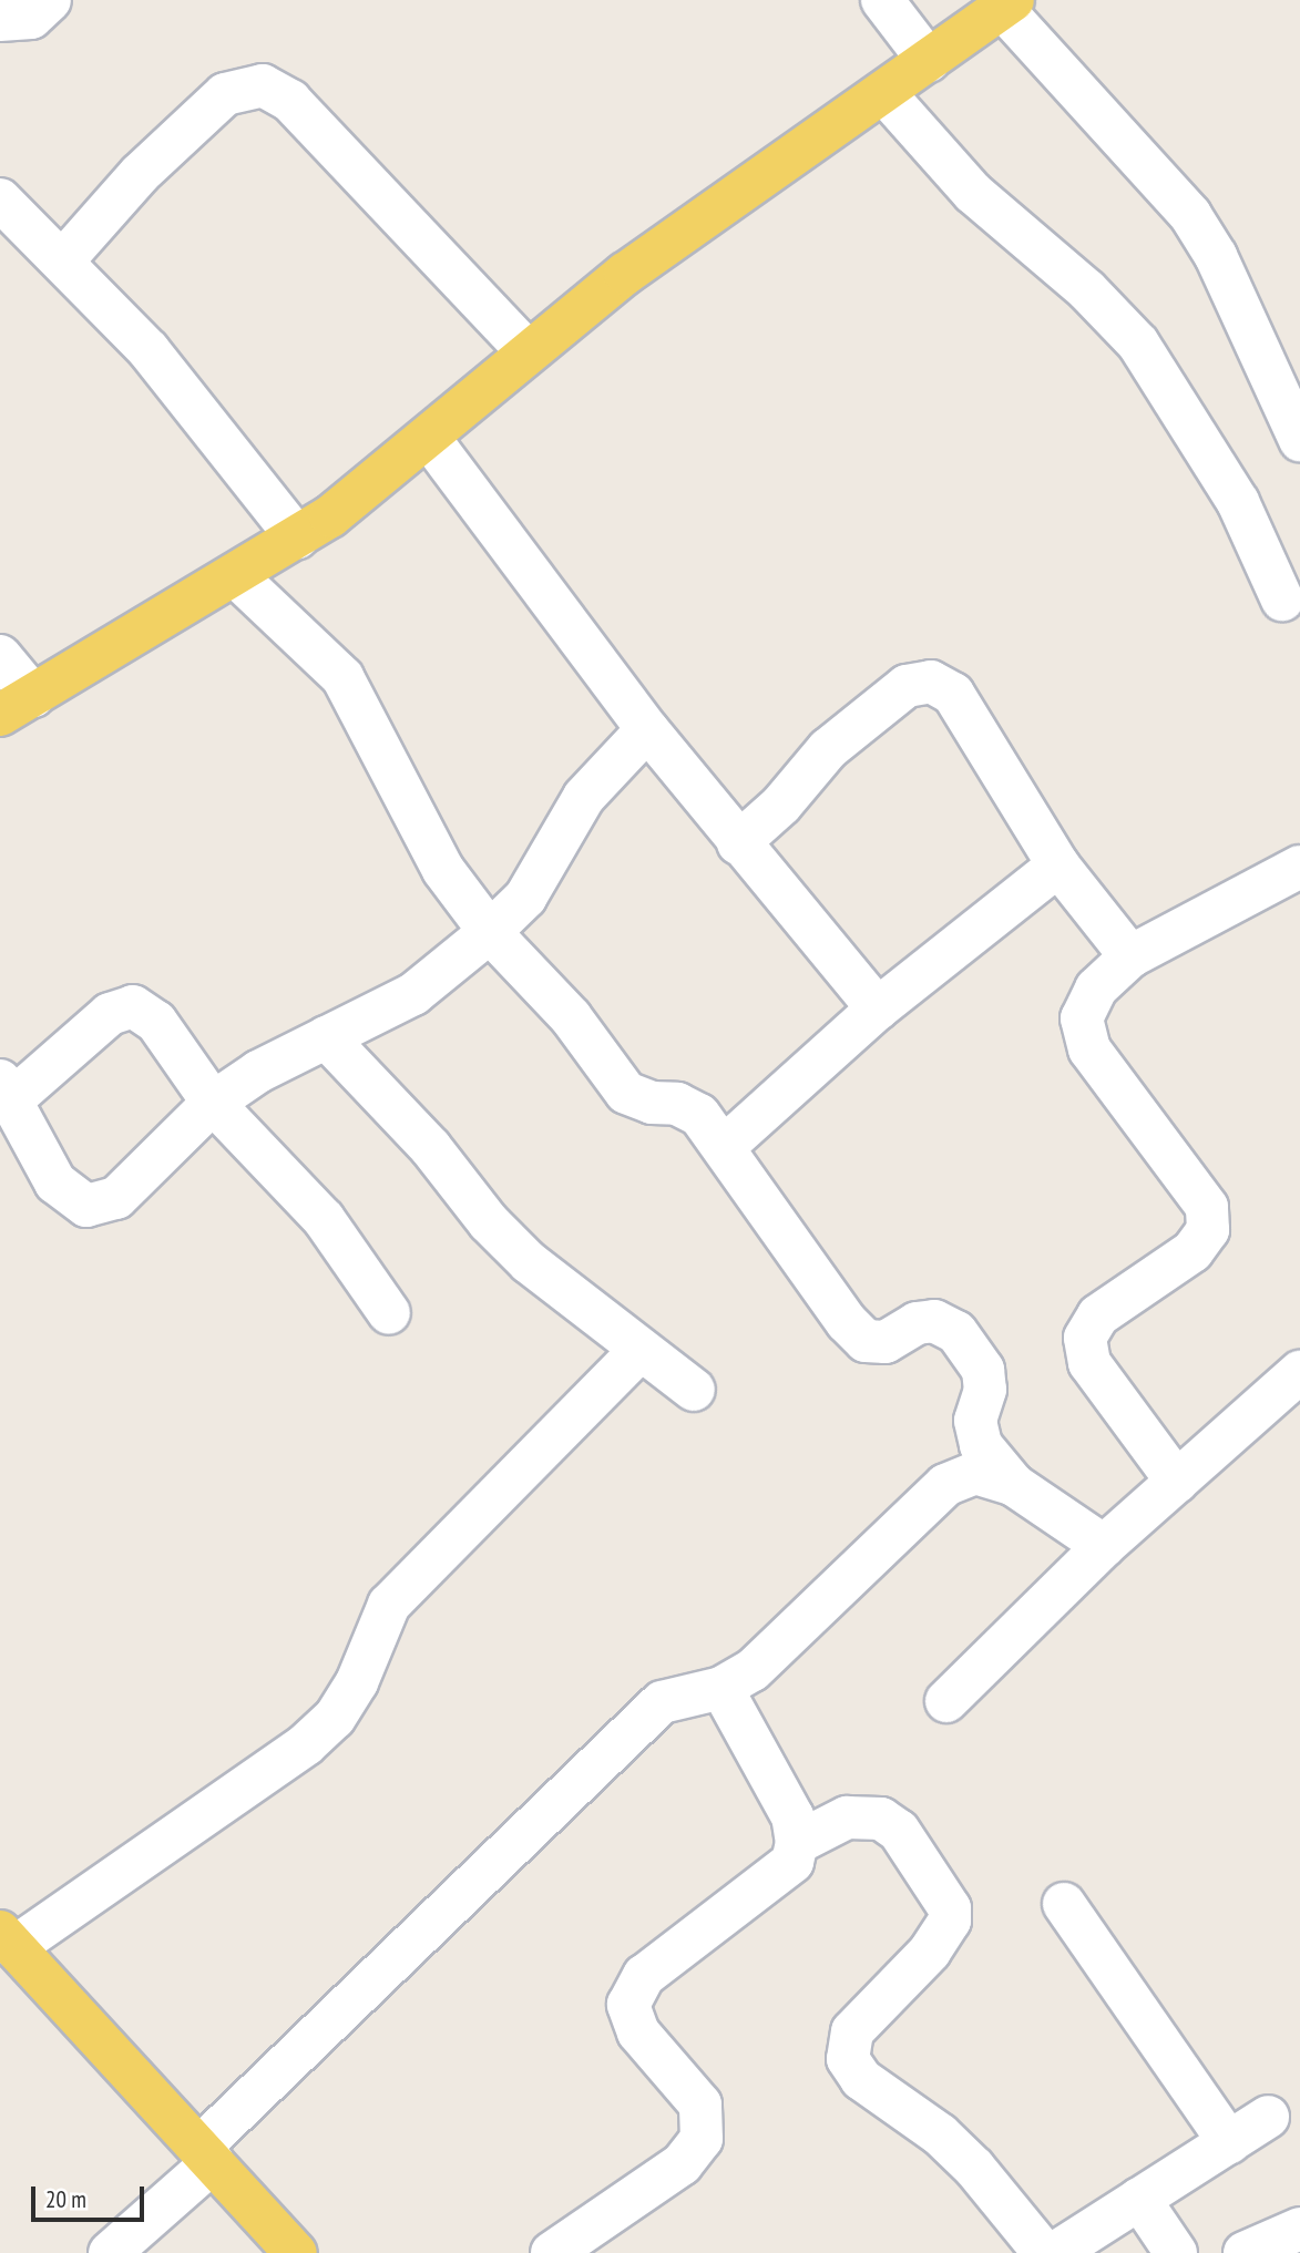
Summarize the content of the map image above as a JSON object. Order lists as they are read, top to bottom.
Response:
{
  "scale_bar": "20 m"
}
